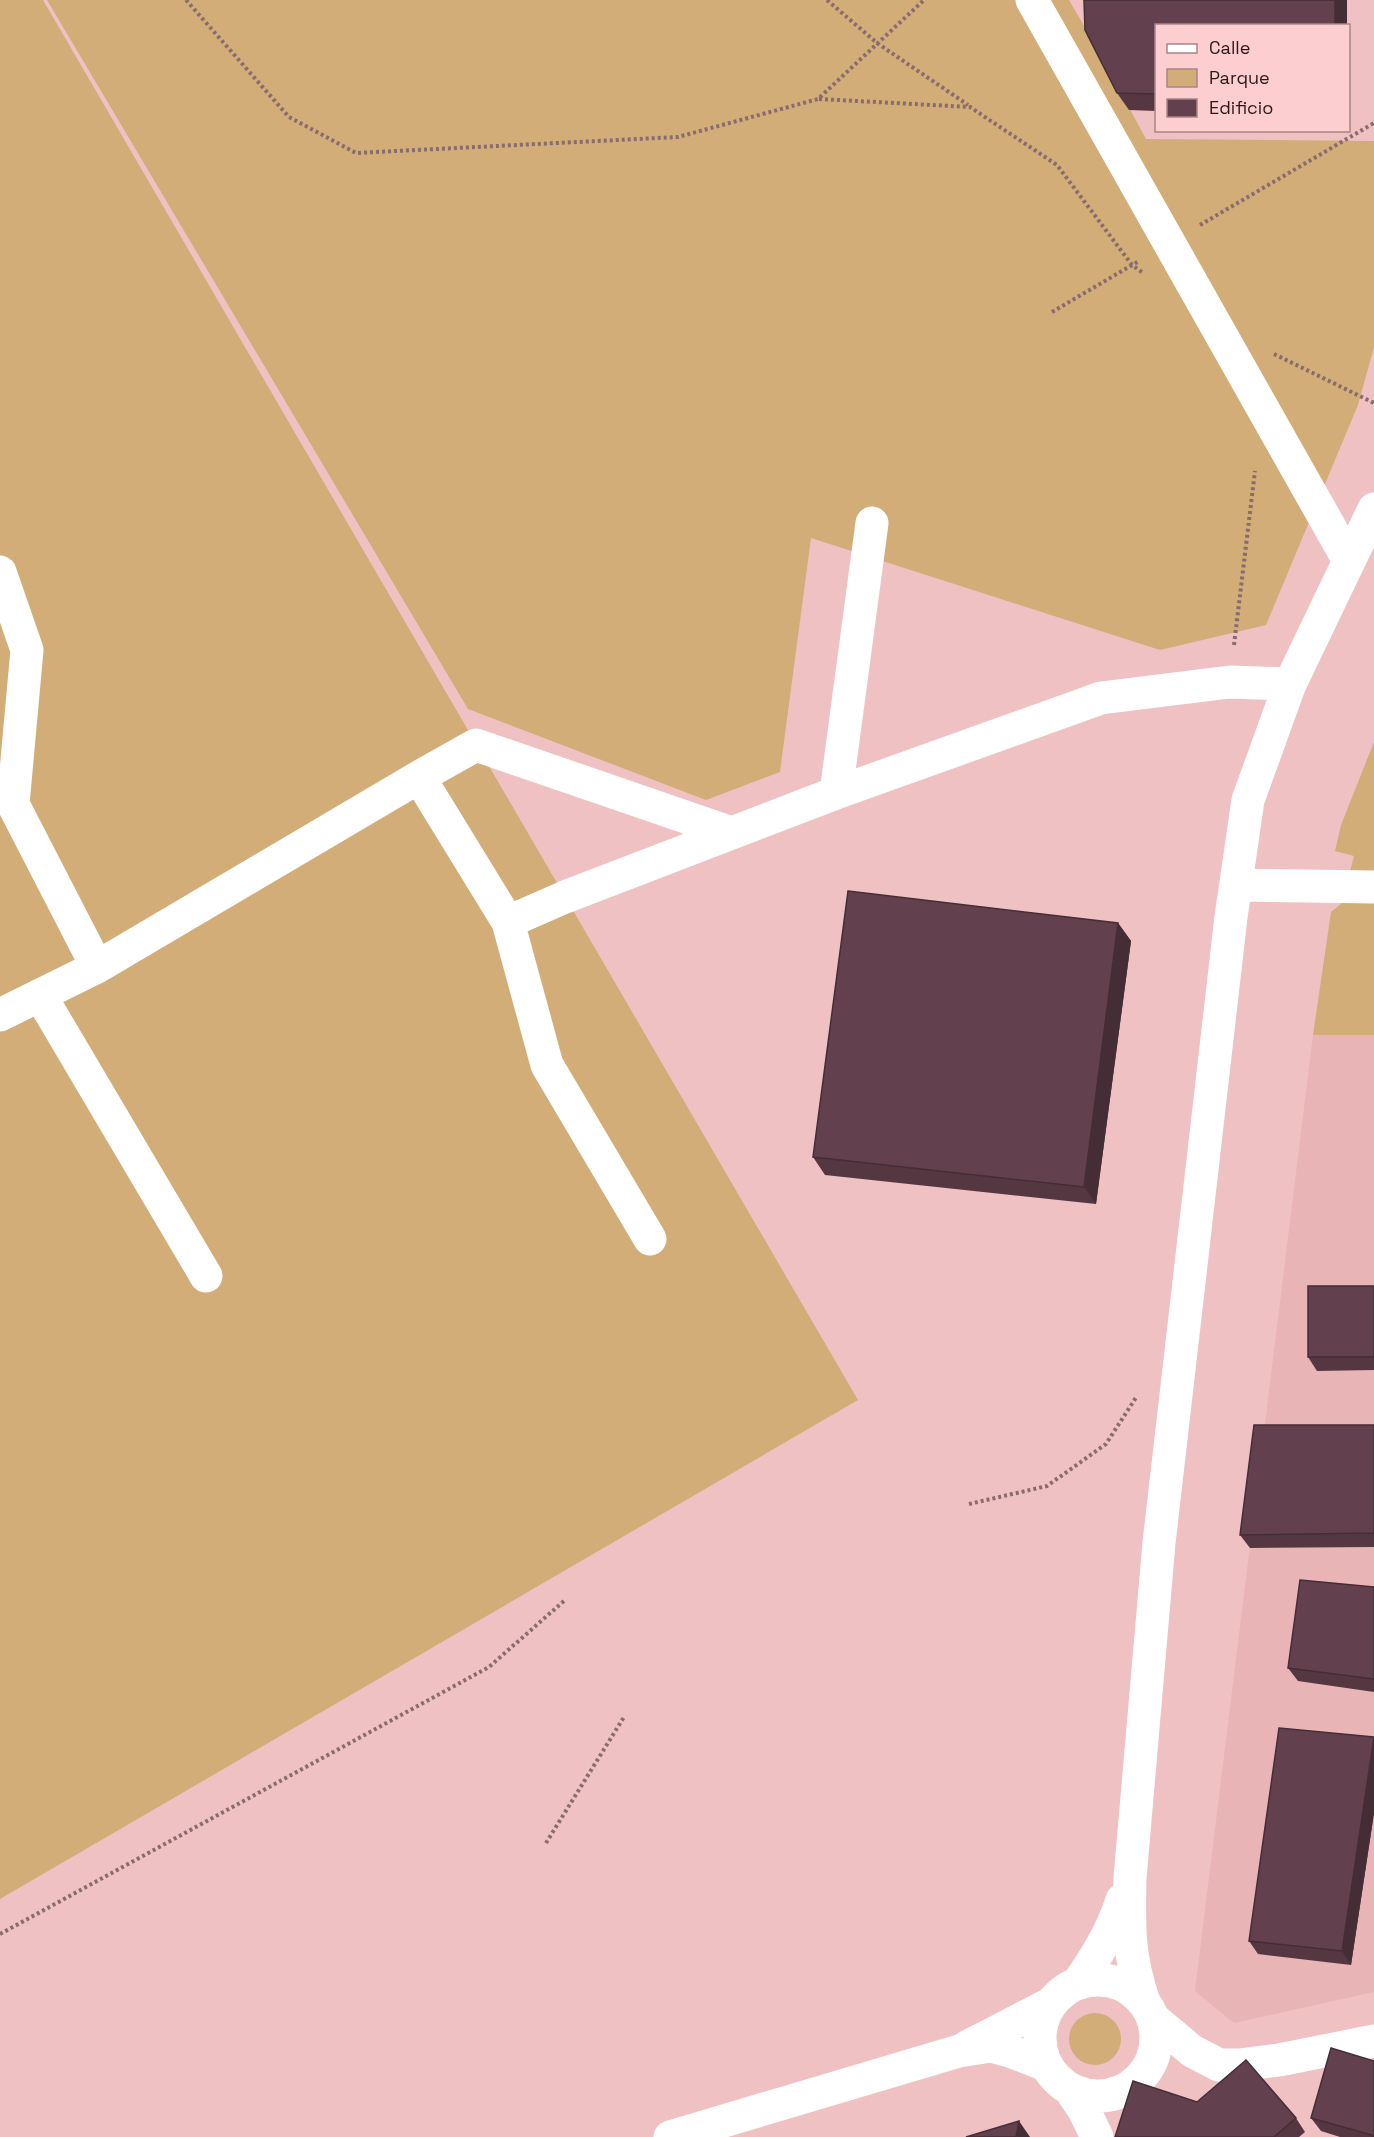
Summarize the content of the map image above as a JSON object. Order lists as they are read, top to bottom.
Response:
{
  "legend": ["Calle", "Parque", "Edificio"]
}
